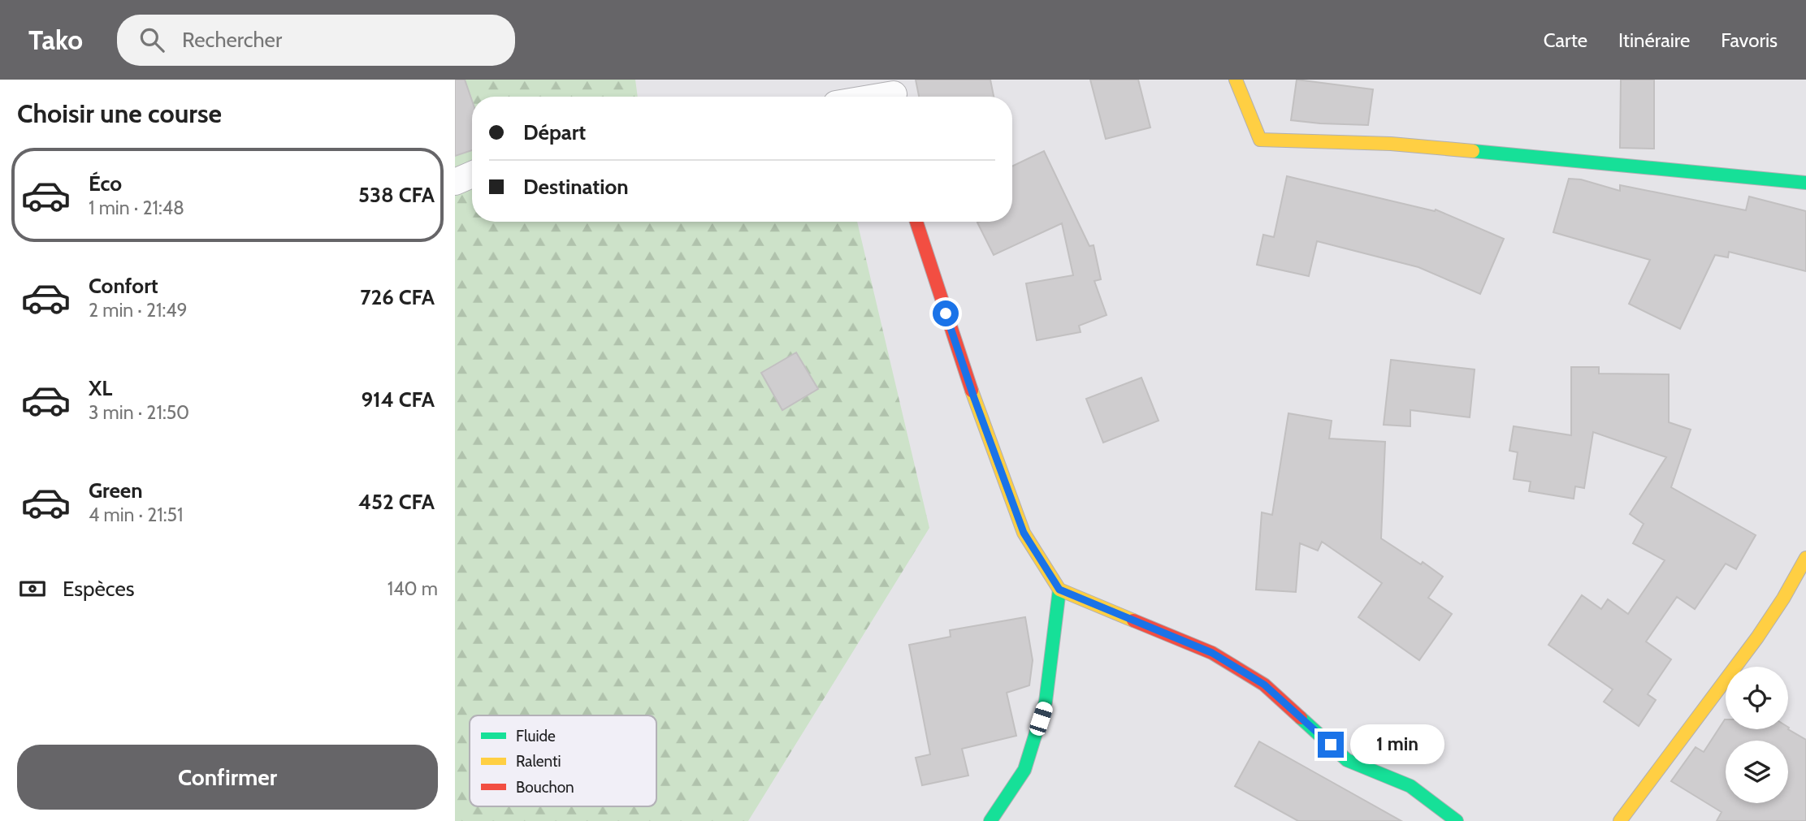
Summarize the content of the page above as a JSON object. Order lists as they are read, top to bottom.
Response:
{
  "legend": ["Fluide", "Ralenti", "Bouchon"],
  "page": {
    "header": "Tako",
    "search": "Rechercher",
    "nav": ["Carte", "Itinéraire", "Favoris"],
    "heading": "Choisir une course",
    "banner": ["Départ", "Destination"],
    "list": [
      {
        "name": "Éco",
        "note": "1 min · 21:48",
        "value": "538 CFA"
      },
      {
        "name": "Confort",
        "note": "2 min · 21:49",
        "value": "726 CFA"
      },
      {
        "name": "XL",
        "note": "3 min · 21:50",
        "value": "914 CFA"
      },
      {
        "name": "Green",
        "note": "4 min · 21:51",
        "value": "452 CFA"
      }
    ],
    "pay": ["Espèces", "140 m"],
    "bubble": "1 min",
    "buttons": "Confirmer"
  }
}
